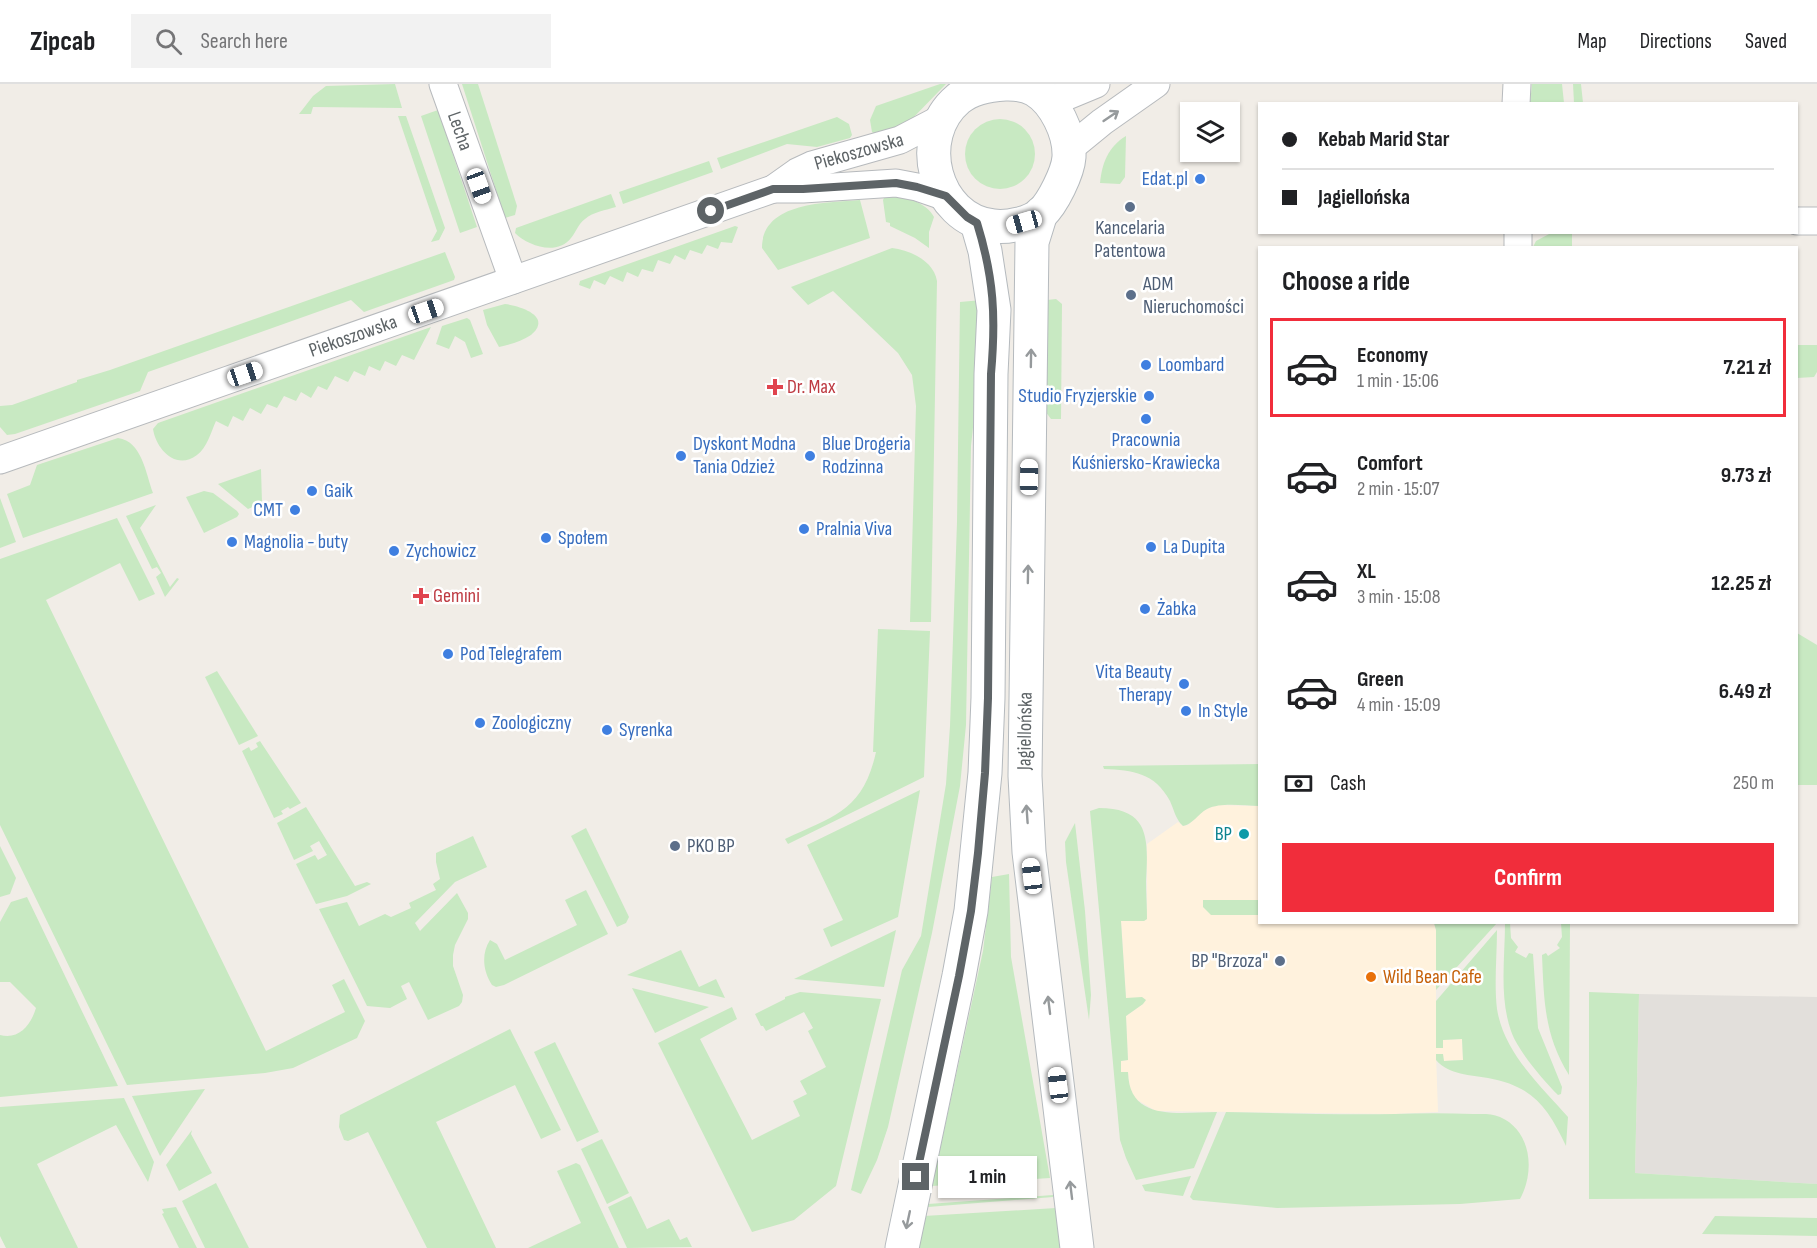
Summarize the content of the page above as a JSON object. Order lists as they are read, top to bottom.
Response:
{
  "streets": {
    "street": ["Lecha", "Piekoszowska", "Jagiellońska"]
  },
  "crossings": [
    ["Lecha", "Piekoszowska"],
    ["Piekoszowska", "Jagiellońska"]
  ],
  "places": {
    "other": [
      "Edat.pl",
      "Kancelaria Patentowa",
      "ADM Nieruchomości",
      "Loombard",
      "Studio Fryzjerskie",
      "Pracownia Kuśniersko-Krawiecka",
      "Dyskont Modna Tania Odzież",
      "Blue Drogeria Rodzinna",
      "Gaik",
      "CMT",
      "Pralnia Viva",
      "Społem",
      "Magnolia - buty",
      "La Dupita",
      "Zychowicz",
      "Żabka",
      "Pod Telegrafem",
      "Vita Beauty Therapy",
      "In Style",
      "Zoologiczny",
      "Syrenka",
      "BP",
      "PKO BP",
      "BP \"Brzoza\"",
      "Wild Bean Cafe"
    ],
    "health": ["Dr. Max", "Gemini"]
  },
  "page": {
    "header": "Zipcab",
    "search": "Search here",
    "nav": ["Map", "Directions", "Saved"],
    "banner": ["Kebab Marid Star", "Jagiellońska"],
    "heading": "Choose a ride",
    "list": [
      {
        "name": "Economy",
        "note": "1 min · 15:06",
        "value": "7.21 zł"
      },
      {
        "name": "Comfort",
        "note": "2 min · 15:07",
        "value": "9.73 zł"
      },
      {
        "name": "XL",
        "note": "3 min · 15:08",
        "value": "12.25 zł"
      },
      {
        "name": "Green",
        "note": "4 min · 15:09",
        "value": "6.49 zł"
      }
    ],
    "pay": ["Cash", "250 m"],
    "buttons": "Confirm",
    "bubble": "1 min"
  }
}
